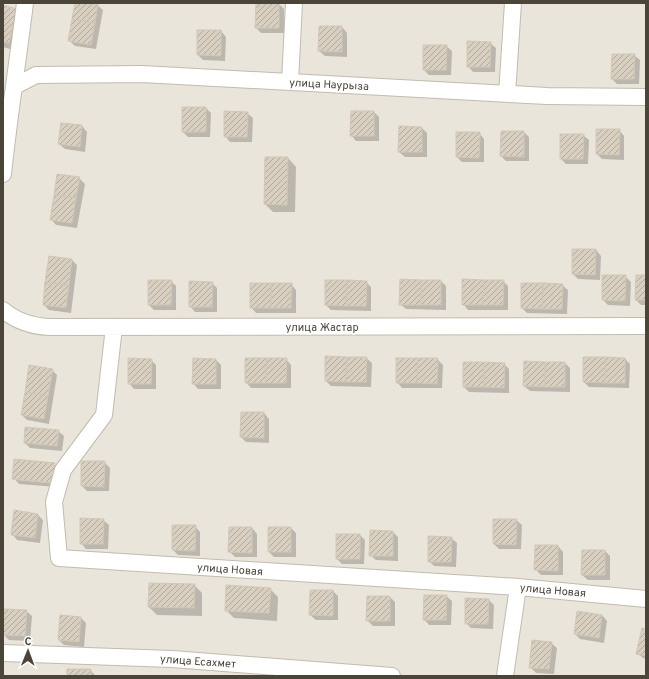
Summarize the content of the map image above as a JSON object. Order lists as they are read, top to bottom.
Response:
{
  "streets": {
    "street": [
      "улица Наурыза",
      "улица Жастар",
      "улица Новая",
      "улица Есахмет"
    ]
  },
  "crossings": [
    ["улица Жастар", "улица Новая"]
  ],
  "north": "top"
}
